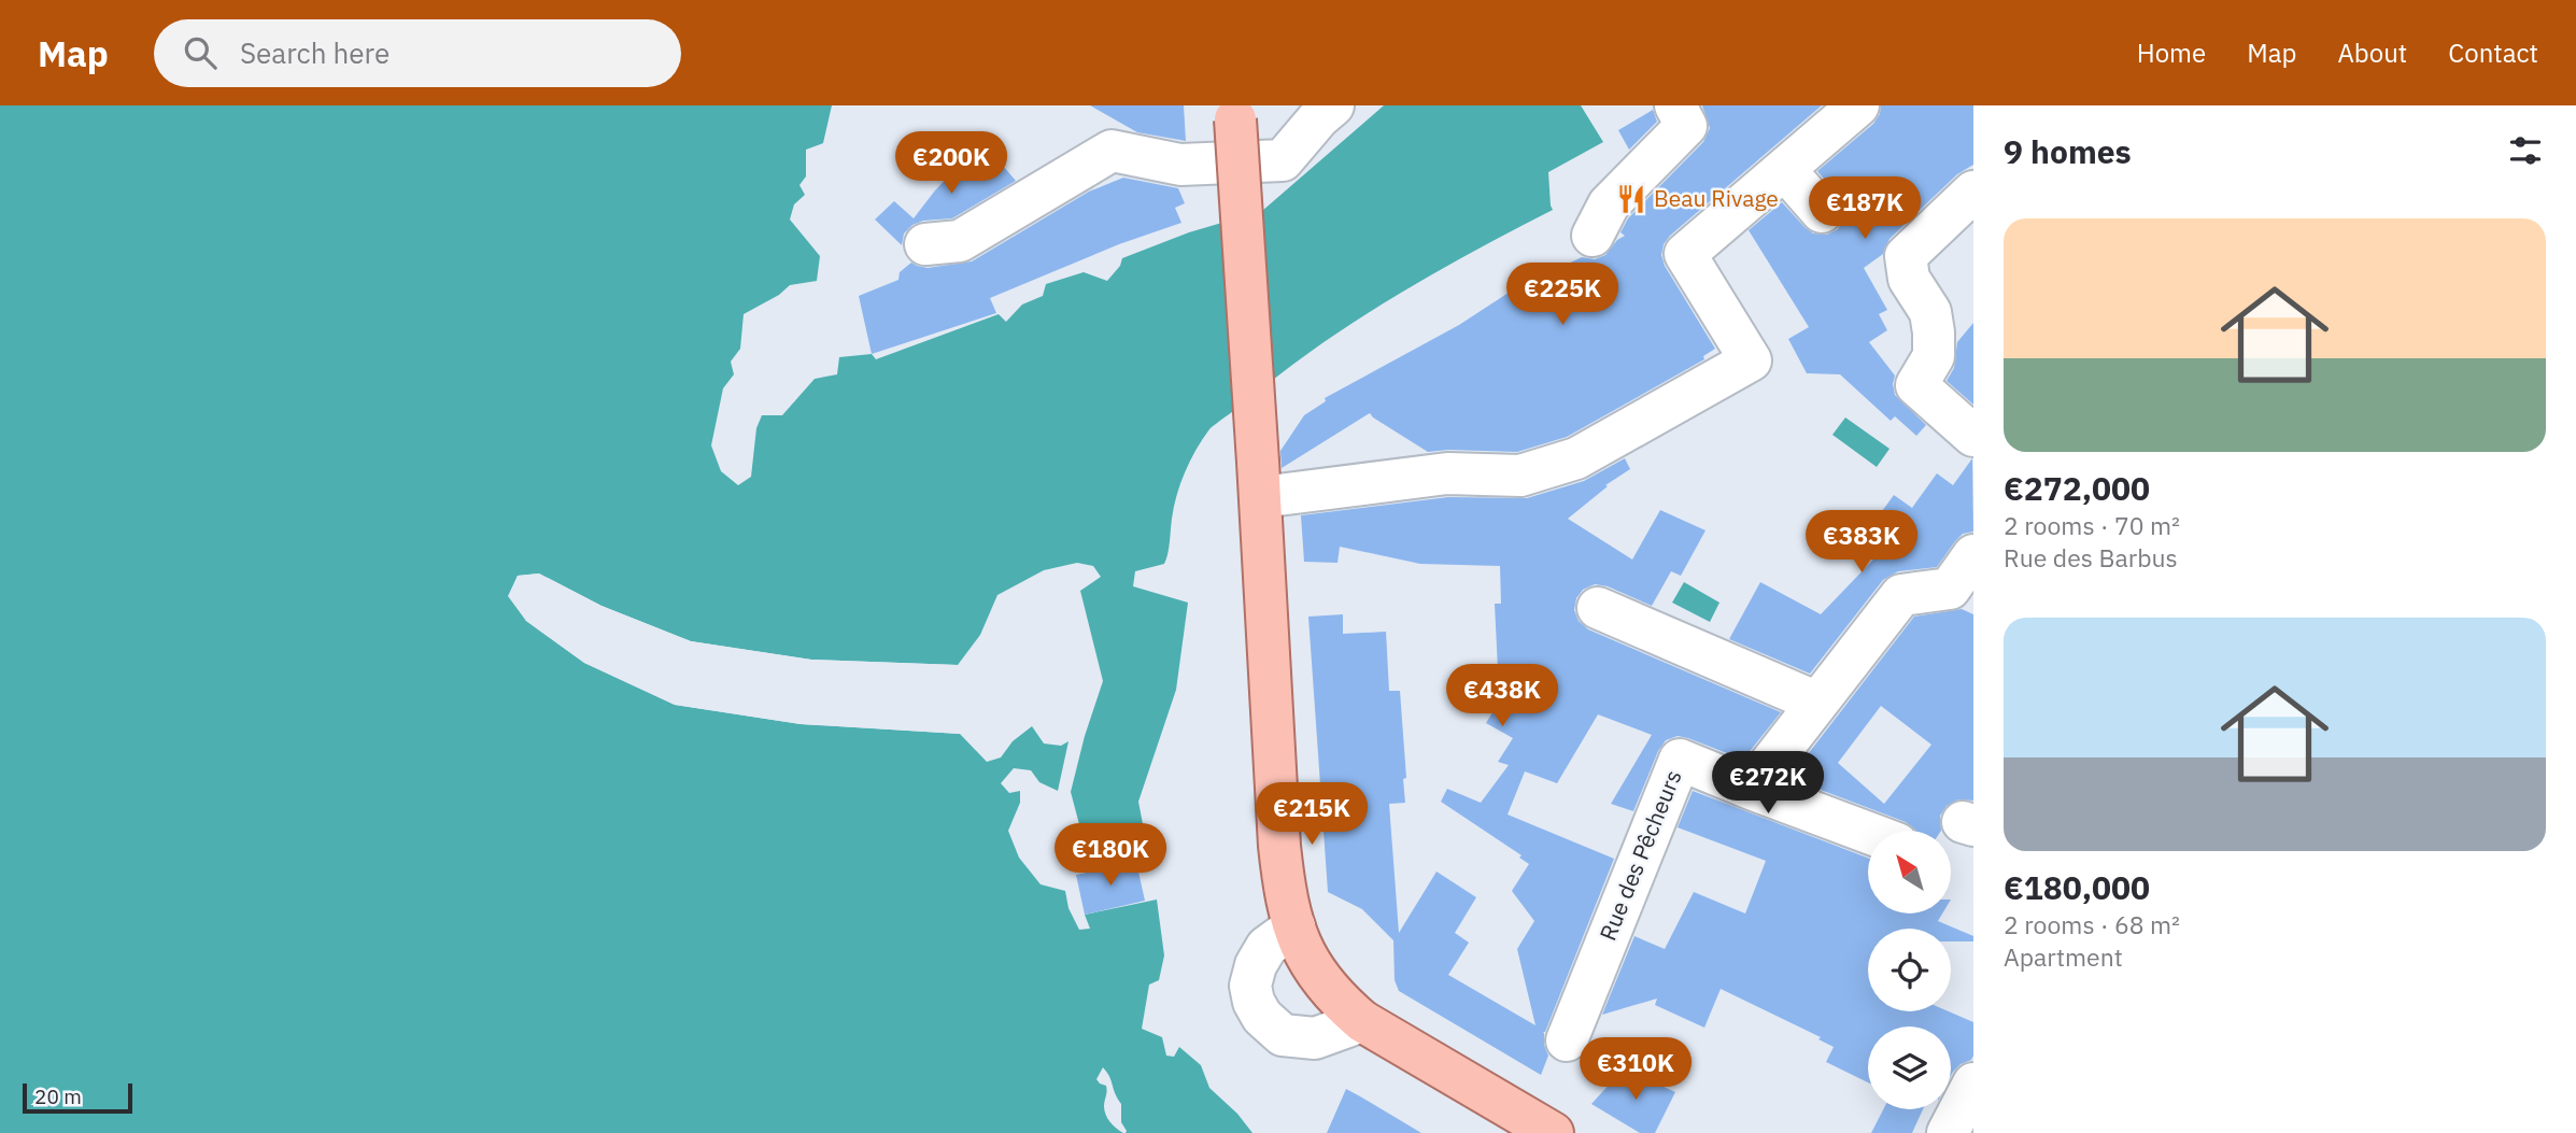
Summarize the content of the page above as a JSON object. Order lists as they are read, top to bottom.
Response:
{
  "streets": {
    "street": ["Rue des Pêcheurs"]
  },
  "places": {
    "restaurant": ["Beau Rivage"]
  },
  "scale_bar": "20 m",
  "north": "top left",
  "page": {
    "header": "Map",
    "search": "Search here",
    "nav": [
      "Home",
      "Map",
      "About",
      "Contact"
    ],
    "heading": "9 homes",
    "price": [
      "€200K",
      "€187K",
      "€225K",
      "€383K",
      "€438K",
      "€272K",
      "€215K",
      "€180K",
      "€310K"
    ],
    "list": [
      {
        "name": "€272,000",
        "note": "2 rooms · 70 m² · Rue des Barbus"
      },
      {
        "name": "€180,000",
        "note": "2 rooms · 68 m² · Apartment"
      }
    ],
    "scale": "20 m"
  }
}
